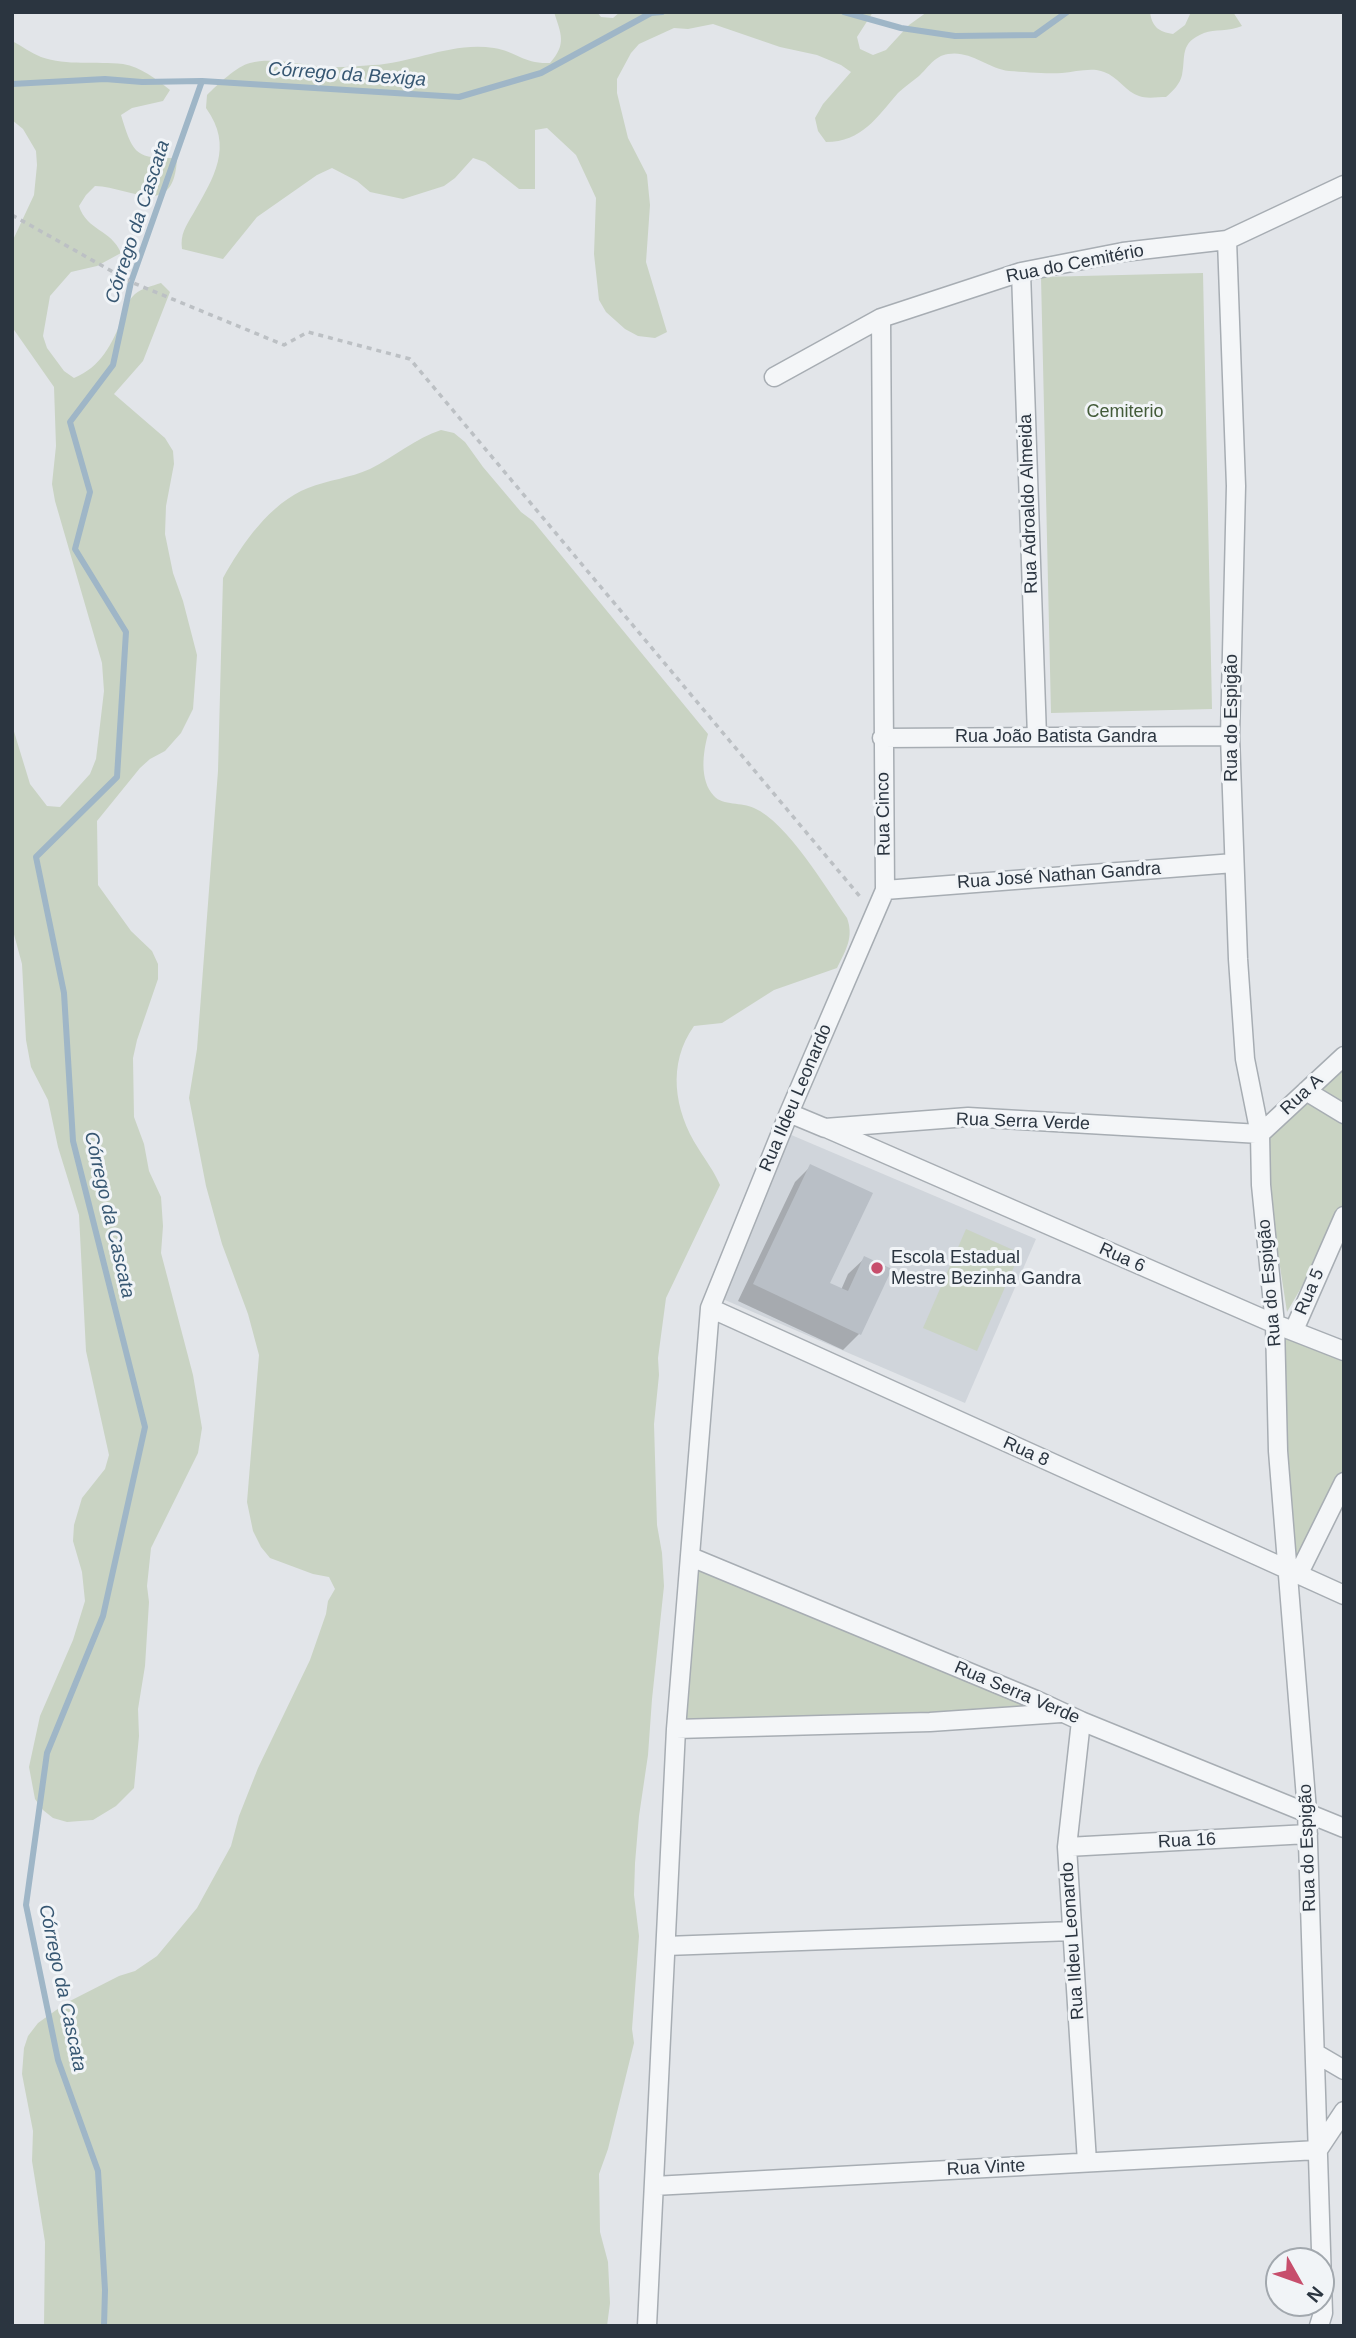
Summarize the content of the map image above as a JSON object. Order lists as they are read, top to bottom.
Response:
{
  "streets": {
    "street": [
      "Rua do Cemitério",
      "Rua Adroaldo Almeida",
      "Rua do Espigão",
      "Rua João Batista Gandra",
      "Rua Cinco",
      "Rua José Nathan Gandra",
      "Rua A",
      "Rua Ildeu Leonardo",
      "Rua Serra Verde",
      "Rua 6",
      "Rua 5",
      "Rua 8",
      "Rua 16",
      "Rua Vinte"
    ]
  },
  "crossings": [
    ["Rua do Cemitério", "Rua Adroaldo Almeida"],
    ["Rua do Cemitério", "Rua do Espigão"],
    ["Rua do Cemitério", "Rua Cinco"],
    ["Rua Adroaldo Almeida", "Rua João Batista Gandra"],
    ["Rua do Espigão", "Rua João Batista Gandra"],
    ["Rua do Espigão", "Rua José Nathan Gandra"],
    ["Rua do Espigão", "Rua A"],
    ["Rua do Espigão", "Rua Serra Verde"],
    ["Rua do Espigão", "Rua 6"],
    ["Rua do Espigão", "Rua 8"],
    ["Rua do Espigão", "Rua 16"],
    ["Rua do Espigão", "Rua Vinte"],
    ["Rua João Batista Gandra", "Rua Cinco"],
    ["Rua Cinco", "Rua José Nathan Gandra"],
    ["Rua Cinco", "Rua Ildeu Leonardo"],
    ["Rua José Nathan Gandra", "Rua Ildeu Leonardo"],
    ["Rua A", "Rua Serra Verde"],
    ["Rua Ildeu Leonardo", "Rua Serra Verde"],
    ["Rua Ildeu Leonardo", "Rua 8"],
    ["Rua Ildeu Leonardo", "Rua 16"],
    ["Rua Ildeu Leonardo", "Rua Vinte"],
    ["Rua Serra Verde", "Rua 6"],
    ["Rua 6", "Rua 5"]
  ],
  "water": ["Córrego da Bexiga", "Córrego da Cascata"],
  "parks": ["Cemiterio"],
  "places": ["Escola Estadual Mestre Bezinha Gandra"],
  "north": "bottom right"
}
